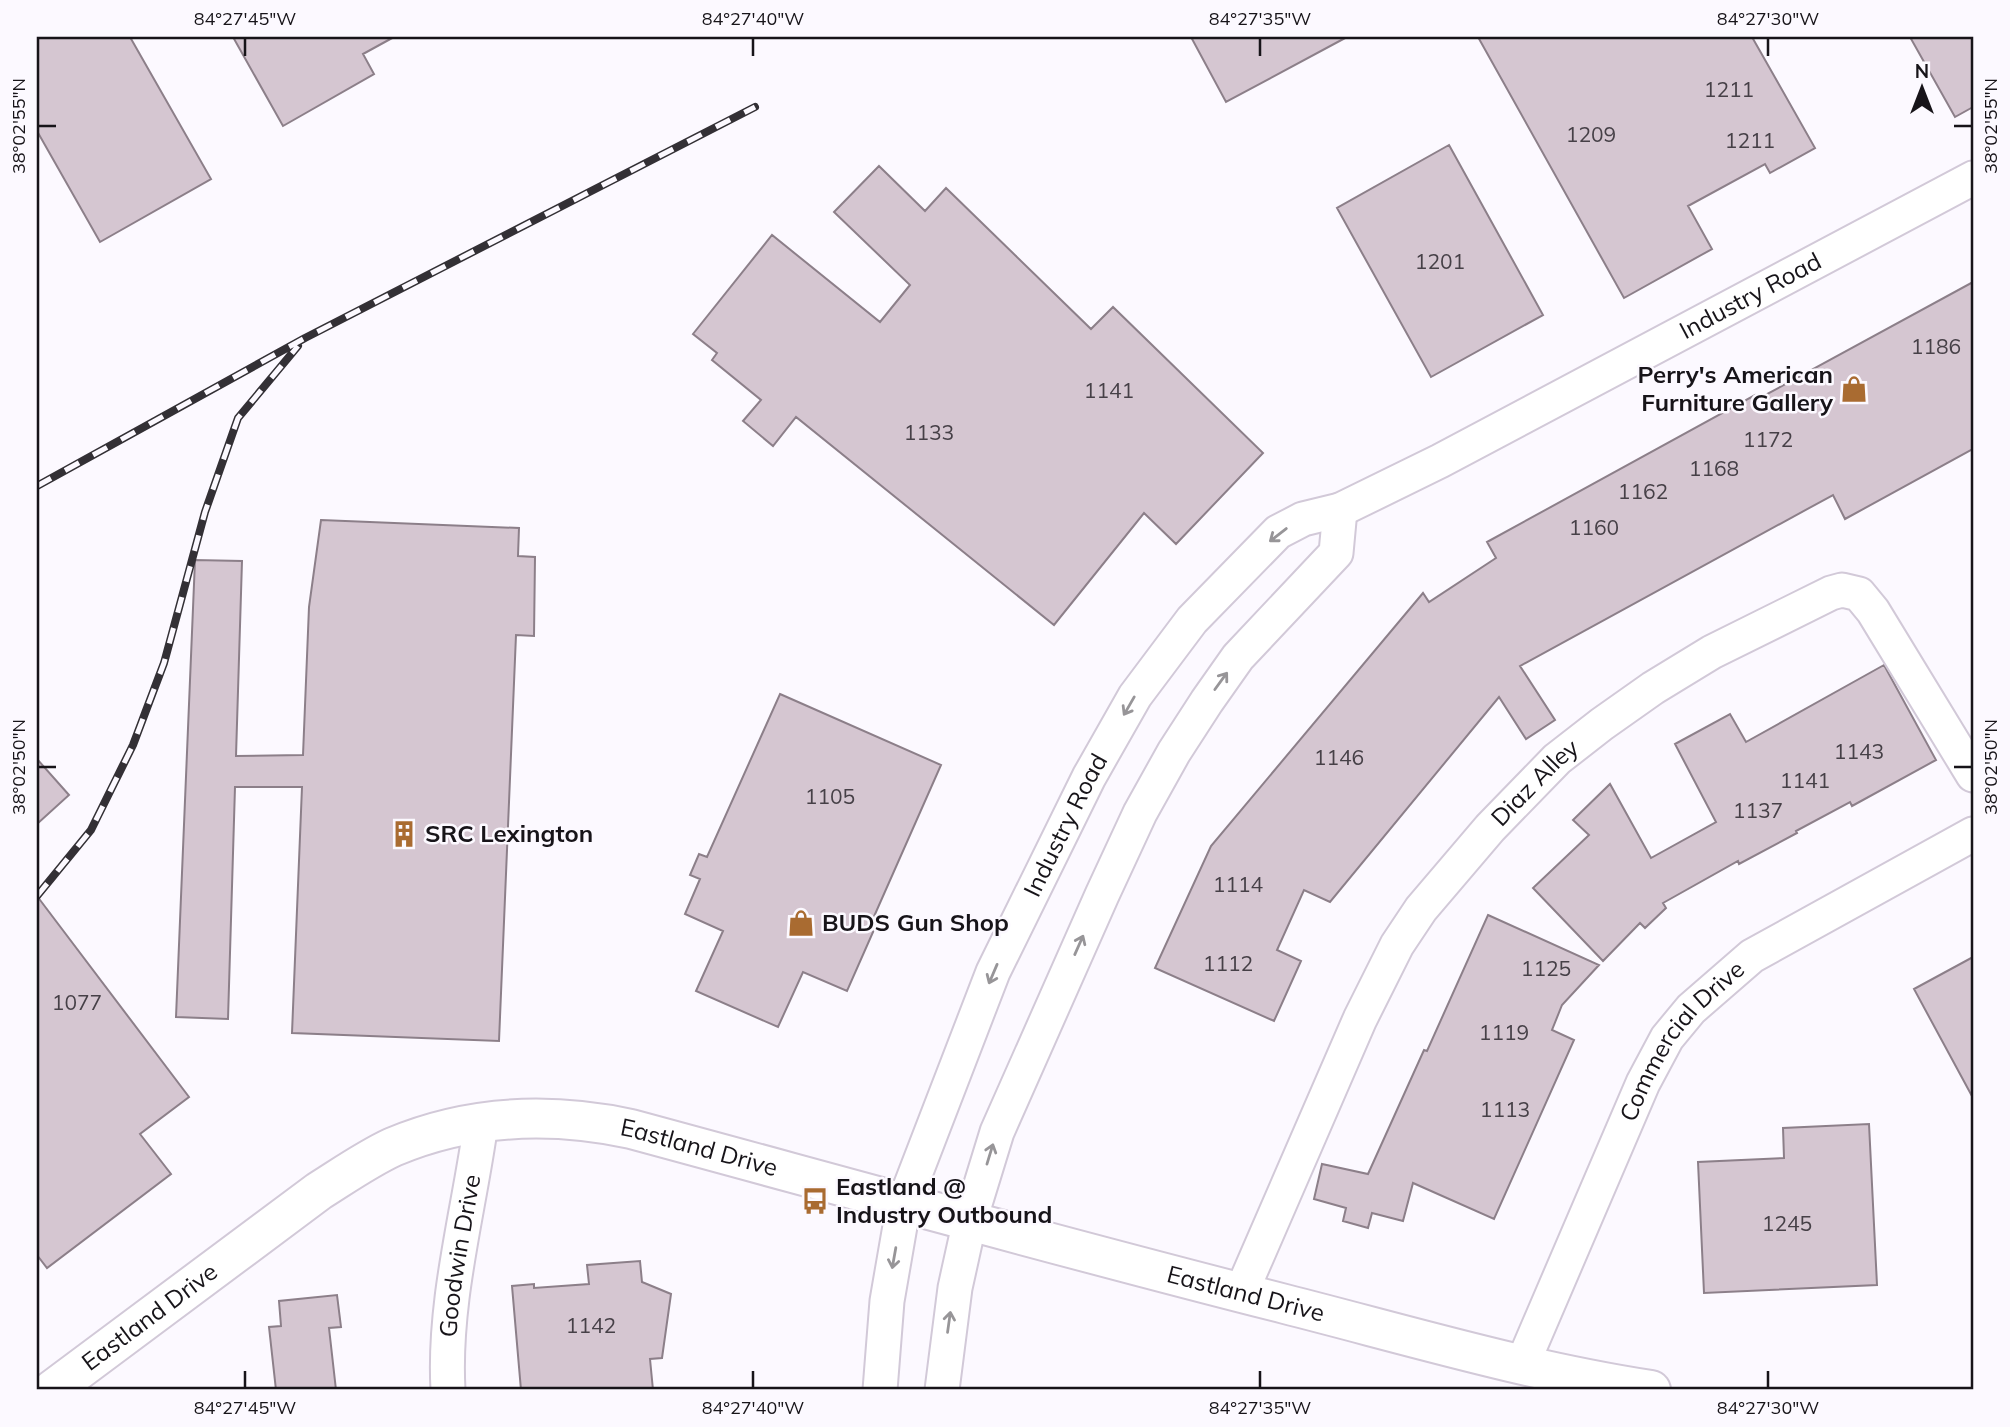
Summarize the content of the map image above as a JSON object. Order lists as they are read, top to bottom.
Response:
{
  "streets": {
    "street": [
      "Industry Road",
      "Diaz Alley",
      "Commercial Drive",
      "Eastland Drive",
      "Goodwin Drive"
    ]
  },
  "crossings": [
    ["Industry Road", "Eastland Drive"],
    ["Diaz Alley", "Eastland Drive"],
    ["Commercial Drive", "Eastland Drive"],
    ["Eastland Drive", "Goodwin Drive"]
  ],
  "places": {
    "shop": ["Perry's American Furniture Gallery", "BUDS Gun Shop"],
    "building": ["SRC Lexington"],
    "bus stop": ["Eastland @ Industry Outbound"]
  },
  "house_numbers": [
    "1211",
    "1209",
    "1211",
    "1201",
    "1186",
    "1141",
    "1133",
    "1172",
    "1168",
    "1162",
    "1160",
    "1143",
    "1146",
    "1141",
    "1105",
    "1137",
    "1114",
    "1112",
    "1125",
    "1077",
    "1119",
    "1113",
    "1245",
    "1142"
  ],
  "north": "top",
  "coordinates": [
    "84°27'45\"W",
    "84°27'40\"W",
    "84°27'35\"W",
    "84°27'30\"W",
    "38°02'55\"N",
    "38°02'50\"N"
  ]
}
